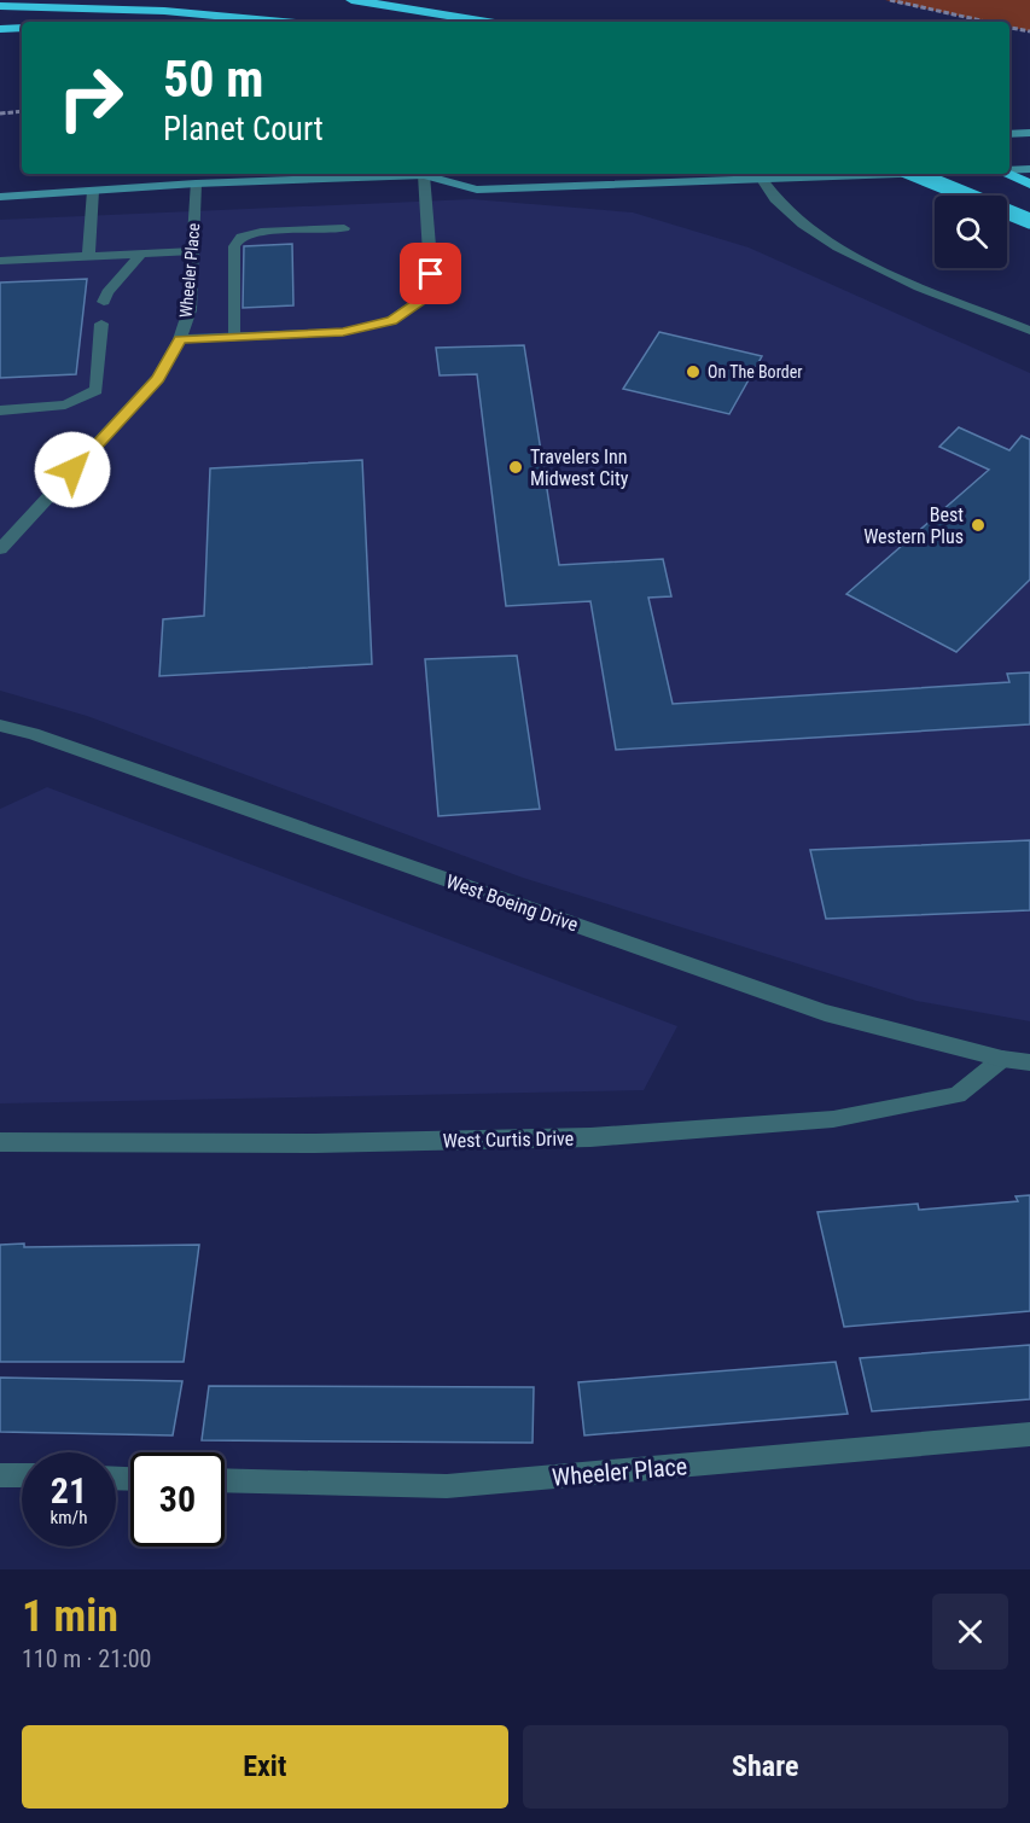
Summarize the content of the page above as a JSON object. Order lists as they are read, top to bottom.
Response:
{
  "streets": {
    "street": ["Wheeler Place", "West Boeing Drive", "West Curtis Drive"]
  },
  "crossings": [
    ["West Boeing Drive", "West Curtis Drive"]
  ],
  "places": ["On The Border", "Travelers Inn Midwest City", "Best Western Plus"],
  "page": {
    "turn": ["50 m", "Planet Court"],
    "speed": "21 km/h",
    "limit": "30",
    "heading": ["1 min", "110 m · 21:00"],
    "buttons": ["Exit", "Share"]
  }
}
